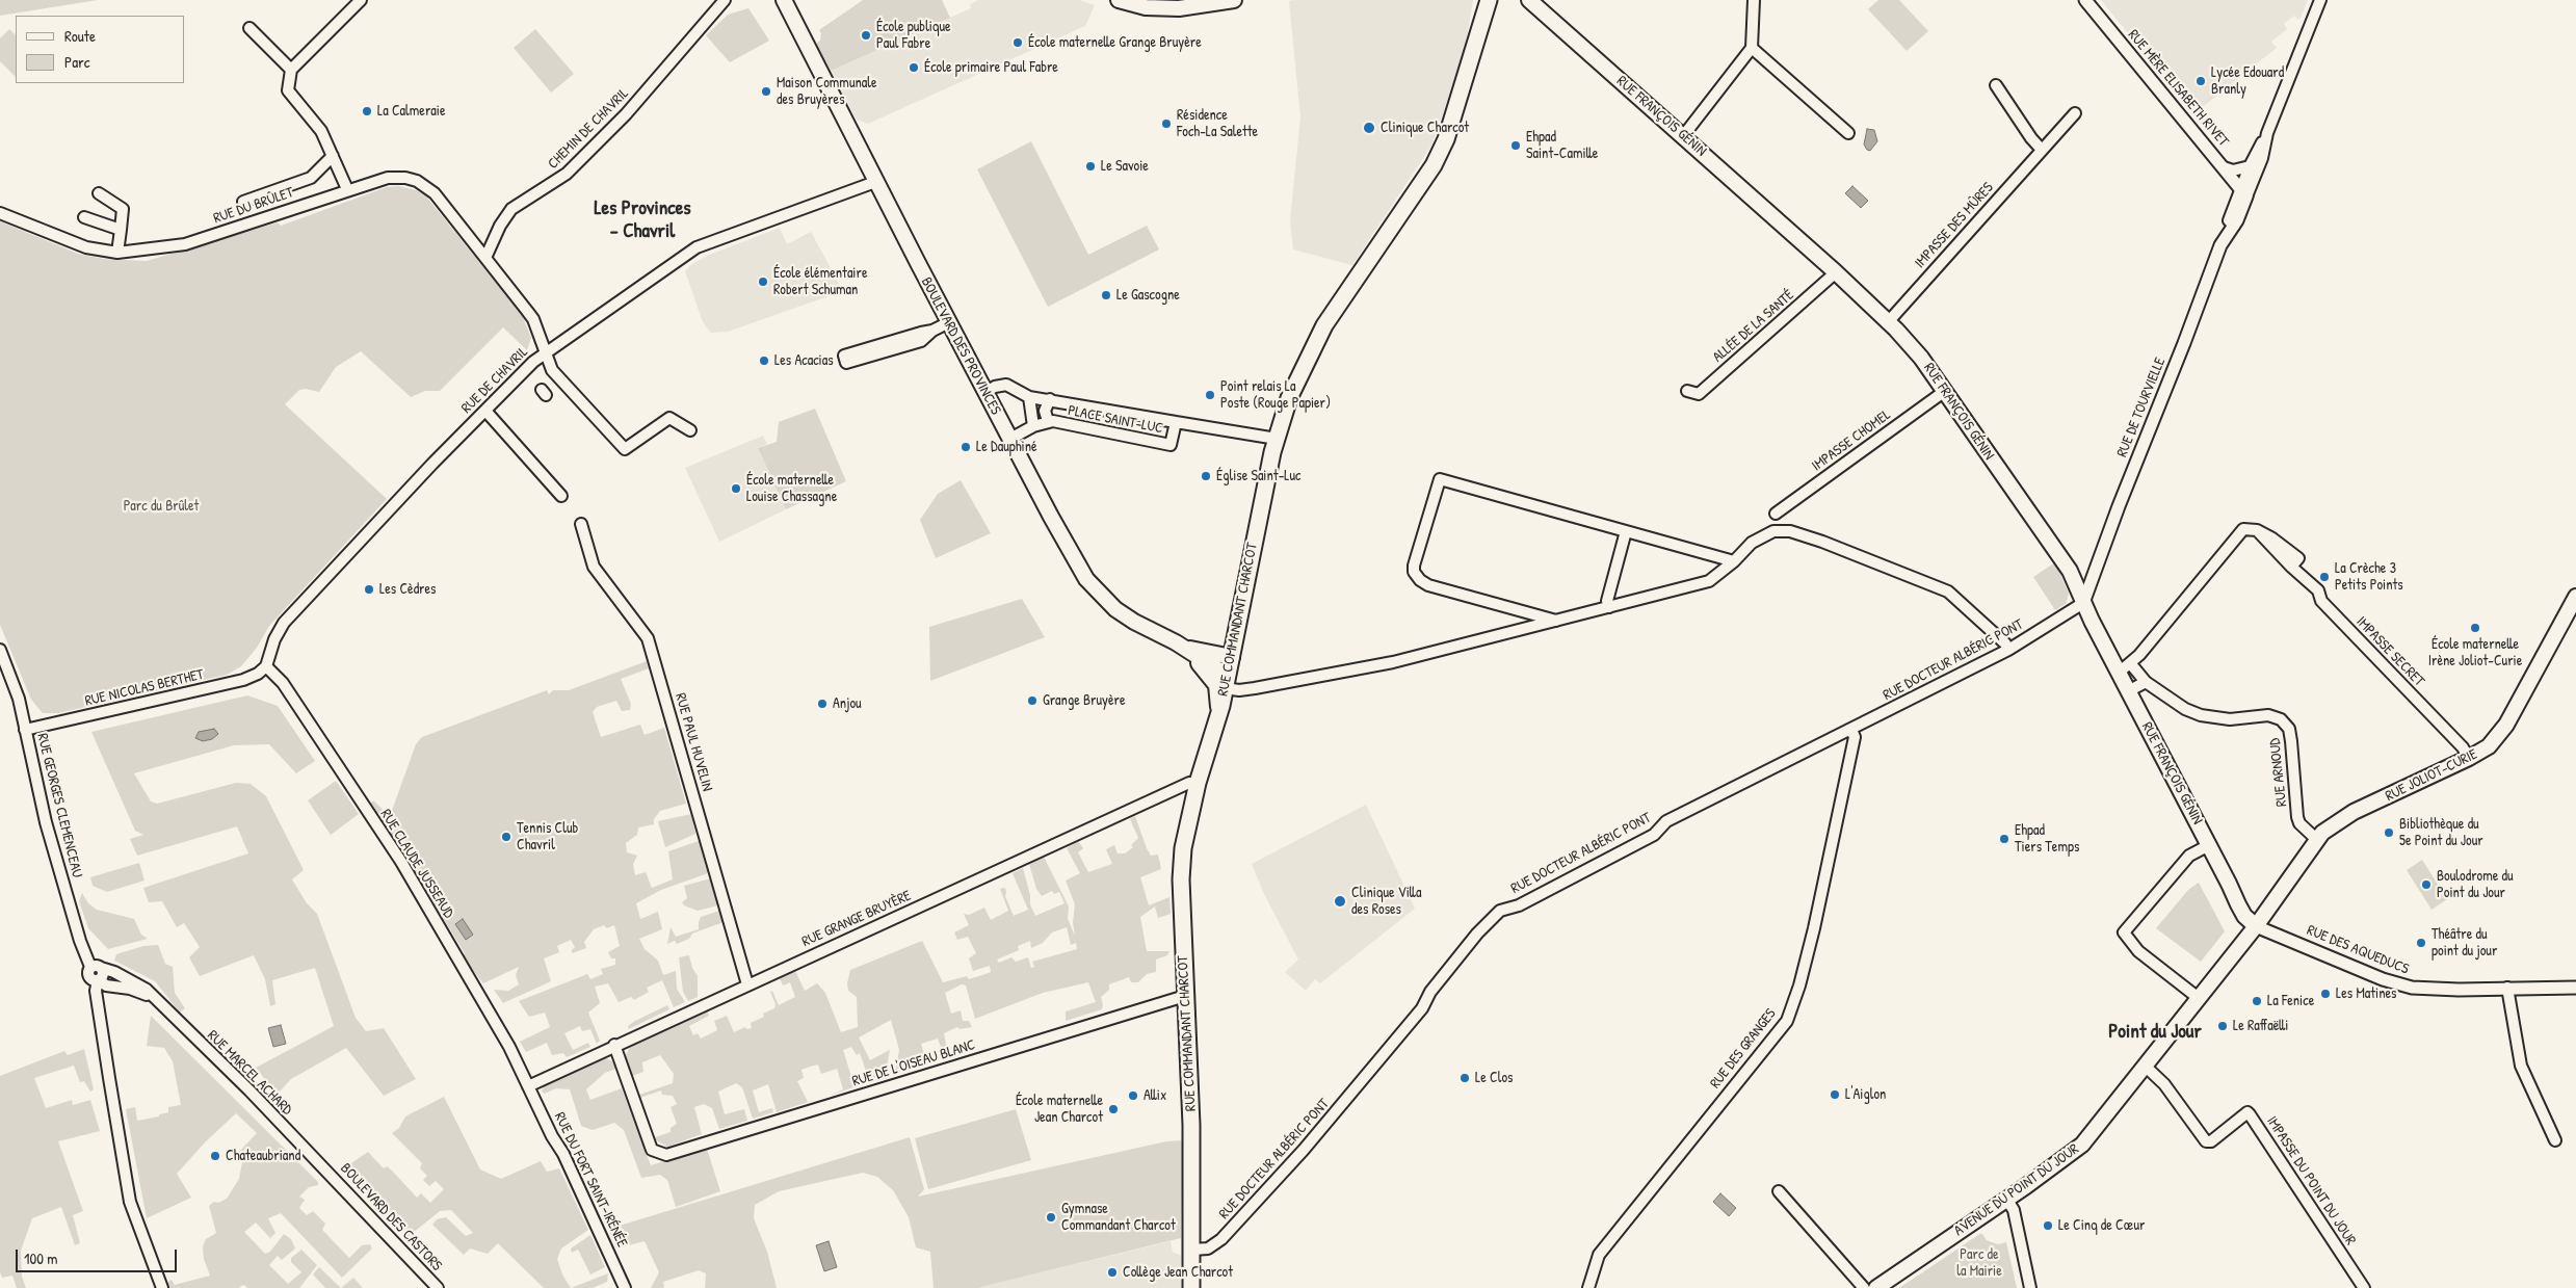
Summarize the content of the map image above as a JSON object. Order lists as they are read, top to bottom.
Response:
{
  "streets": {
    "main road": [
      "RUE FRANÇOIS GÉNIN",
      "BOULEVARD DES PROVINCES",
      "RUE COMMANDANT CHARCOT",
      "RUE JOLIOT-CURIE",
      "AVENUE DU POINT DU JOUR"
    ],
    "street": [
      "RUE MÈRE ELISABETH RIVET",
      "CHEMIN DE CHAVRIL",
      "RUE DU BRÛLET",
      "IMPASSE DES MÛRES",
      "ALLÉE DE LA SANTÉ",
      "RUE DE CHAVRIL",
      "RUE DE TOURVIELLE",
      "PLACE SAINT-LUC",
      "IMPASSE CHOMEL",
      "IMPASSE SECRET",
      "RUE DOCTEUR ALBÉRIC PONT",
      "RUE NICOLAS BERTHET",
      "RUE PAUL HUVELIN",
      "RUE ARNOUD",
      "RUE GEORGES CLEMENCEAU",
      "RUE CLAUDE JUSSEAUD",
      "RUE GRANGE BRUYÈRE",
      "RUE DES AQUEDUCS",
      "RUE DES GRANGES",
      "RUE DE L'OISEAU BLANC",
      "RUE MARCEL ACHARD",
      "RUE DU FORT SAINT-IRÉNÉE",
      "IMPASSE DU POINT DU JOUR",
      "BOULEVARD DES CASTORS"
    ]
  },
  "crossings": [
    ["RUE MÈRE ELISABETH RIVET", "RUE DE TOURVIELLE"],
    ["RUE FRANÇOIS GÉNIN", "IMPASSE DES MÛRES"],
    ["RUE FRANÇOIS GÉNIN", "ALLÉE DE LA SANTÉ"],
    ["RUE FRANÇOIS GÉNIN", "RUE DE TOURVIELLE"],
    ["RUE FRANÇOIS GÉNIN", "IMPASSE CHOMEL"],
    ["RUE FRANÇOIS GÉNIN", "RUE DOCTEUR ALBÉRIC PONT"],
    ["RUE FRANÇOIS GÉNIN", "RUE JOLIOT-CURIE"],
    ["RUE FRANÇOIS GÉNIN", "RUE DES AQUEDUCS"],
    ["RUE FRANÇOIS GÉNIN", "AVENUE DU POINT DU JOUR"],
    ["CHEMIN DE CHAVRIL", "RUE DU BRÛLET"],
    ["BOULEVARD DES PROVINCES", "RUE DE CHAVRIL"],
    ["BOULEVARD DES PROVINCES", "PLACE SAINT-LUC"],
    ["BOULEVARD DES PROVINCES", "RUE COMMANDANT CHARCOT"],
    ["RUE DE CHAVRIL", "RUE NICOLAS BERTHET"],
    ["RUE DE CHAVRIL", "RUE CLAUDE JUSSEAUD"],
    ["RUE DE TOURVIELLE", "RUE DOCTEUR ALBÉRIC PONT"],
    ["PLACE SAINT-LUC", "RUE COMMANDANT CHARCOT"],
    ["RUE COMMANDANT CHARCOT", "RUE DOCTEUR ALBÉRIC PONT"],
    ["RUE COMMANDANT CHARCOT", "RUE GRANGE BRUYÈRE"],
    ["RUE COMMANDANT CHARCOT", "RUE DE L'OISEAU BLANC"],
    ["IMPASSE SECRET", "RUE ARNOUD"],
    ["IMPASSE SECRET", "RUE JOLIOT-CURIE"],
    ["RUE DOCTEUR ALBÉRIC PONT", "RUE DES GRANGES"],
    ["RUE NICOLAS BERTHET", "RUE GEORGES CLEMENCEAU"],
    ["RUE NICOLAS BERTHET", "RUE CLAUDE JUSSEAUD"],
    ["RUE PAUL HUVELIN", "RUE GRANGE BRUYÈRE"],
    ["RUE ARNOUD", "RUE JOLIOT-CURIE"],
    ["RUE JOLIOT-CURIE", "RUE DES AQUEDUCS"],
    ["RUE JOLIOT-CURIE", "AVENUE DU POINT DU JOUR"],
    ["RUE GEORGES CLEMENCEAU", "RUE MARCEL ACHARD"],
    ["RUE CLAUDE JUSSEAUD", "RUE GRANGE BRUYÈRE"],
    ["RUE CLAUDE JUSSEAUD", "RUE DU FORT SAINT-IRÉNÉE"],
    ["RUE GRANGE BRUYÈRE", "RUE DE L'OISEAU BLANC"],
    ["RUE GRANGE BRUYÈRE", "RUE DU FORT SAINT-IRÉNÉE"],
    ["RUE DES AQUEDUCS", "AVENUE DU POINT DU JOUR"],
    ["RUE MARCEL ACHARD", "BOULEVARD DES CASTORS"],
    ["IMPASSE DU POINT DU JOUR", "AVENUE DU POINT DU JOUR"]
  ],
  "districts": ["Les Provinces – Chavril", "Point du Jour"],
  "parks": ["Parc du Brûlet", "Parc de la Mairie"],
  "places": [
    "École publique Paul Fabre",
    "École maternelle Grange Bruyère",
    "École primaire Paul Fabre",
    "Lycée Edouard Branly",
    "Maison Communale des Bruyères",
    "La Calmeraie",
    "Résidence Foch-La Salette",
    "Clinique Charcot",
    "Ehpad Saint-Camille",
    "Le Savoie",
    "École élémentaire Robert Schuman",
    "Le Gascogne",
    "Les Acacias",
    "Point relais La Poste (Rouge Papier)",
    "Le Dauphiné",
    "Église Saint-Luc",
    "École maternelle Louise Chassagne",
    "La Crèche 3 Petits Points",
    "Les Cèdres",
    "École maternelle Irène Joliot-Curie",
    "Grange Bruyère",
    "Anjou",
    "Bibliothèque du 5e Point du Jour",
    "Tennis Club Chavril",
    "Ehpad Tiers Temps",
    "Boulodrome du Point du Jour",
    "Clinique Villa des Roses",
    "Théâtre du point du jour",
    "Les Matines",
    "La Fenice",
    "Le Raffaëlli",
    "Le Clos",
    "L'Aiglon",
    "Allix",
    "École maternelle Jean Charcot",
    "Chateaubriand",
    "Gymnase Commandant Charcot",
    "Le Cinq de Cœur",
    "Collège Jean Charcot"
  ],
  "legend": ["Route", "Parc"],
  "scale_bar": "100 m"
}
